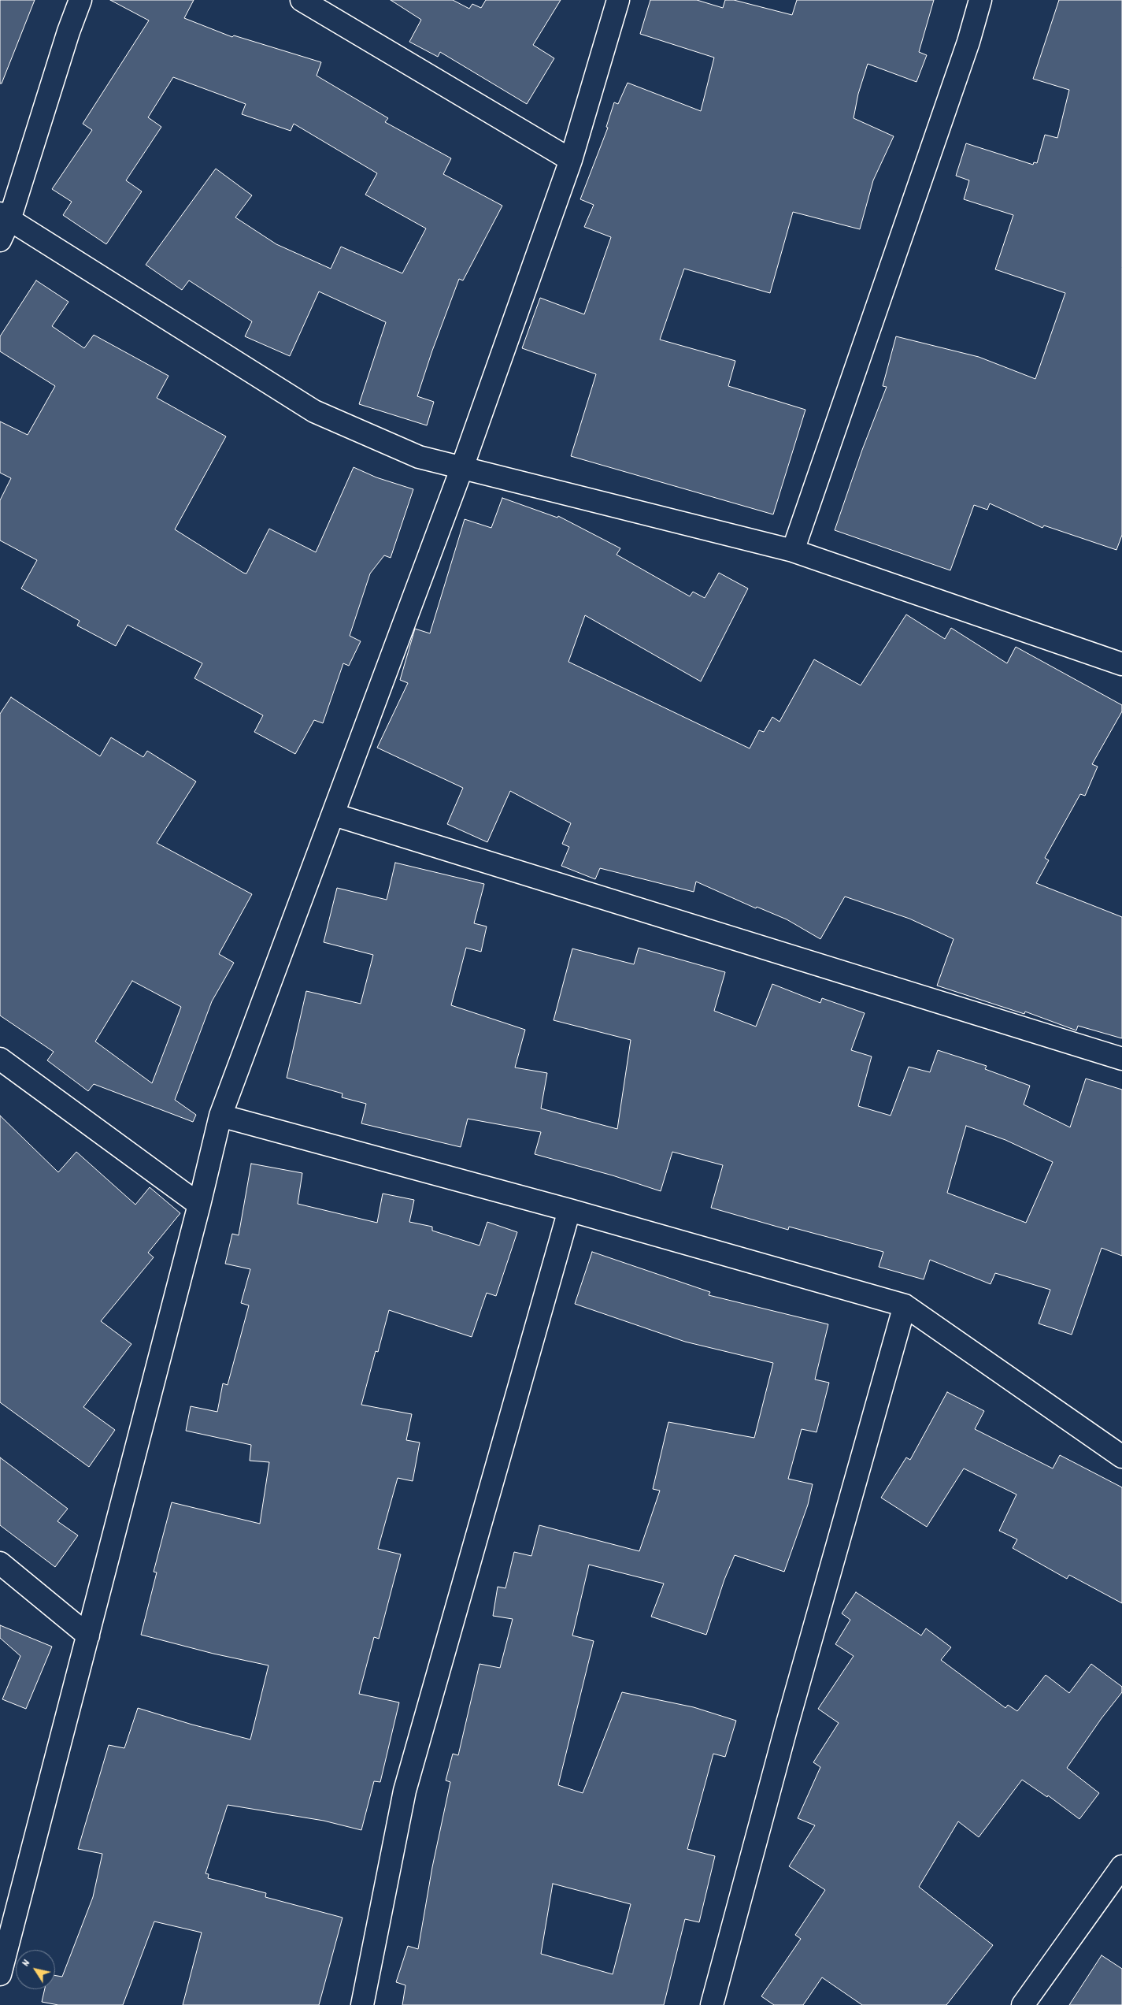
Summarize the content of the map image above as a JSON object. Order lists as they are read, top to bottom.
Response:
{
  "north": "top left"
}
